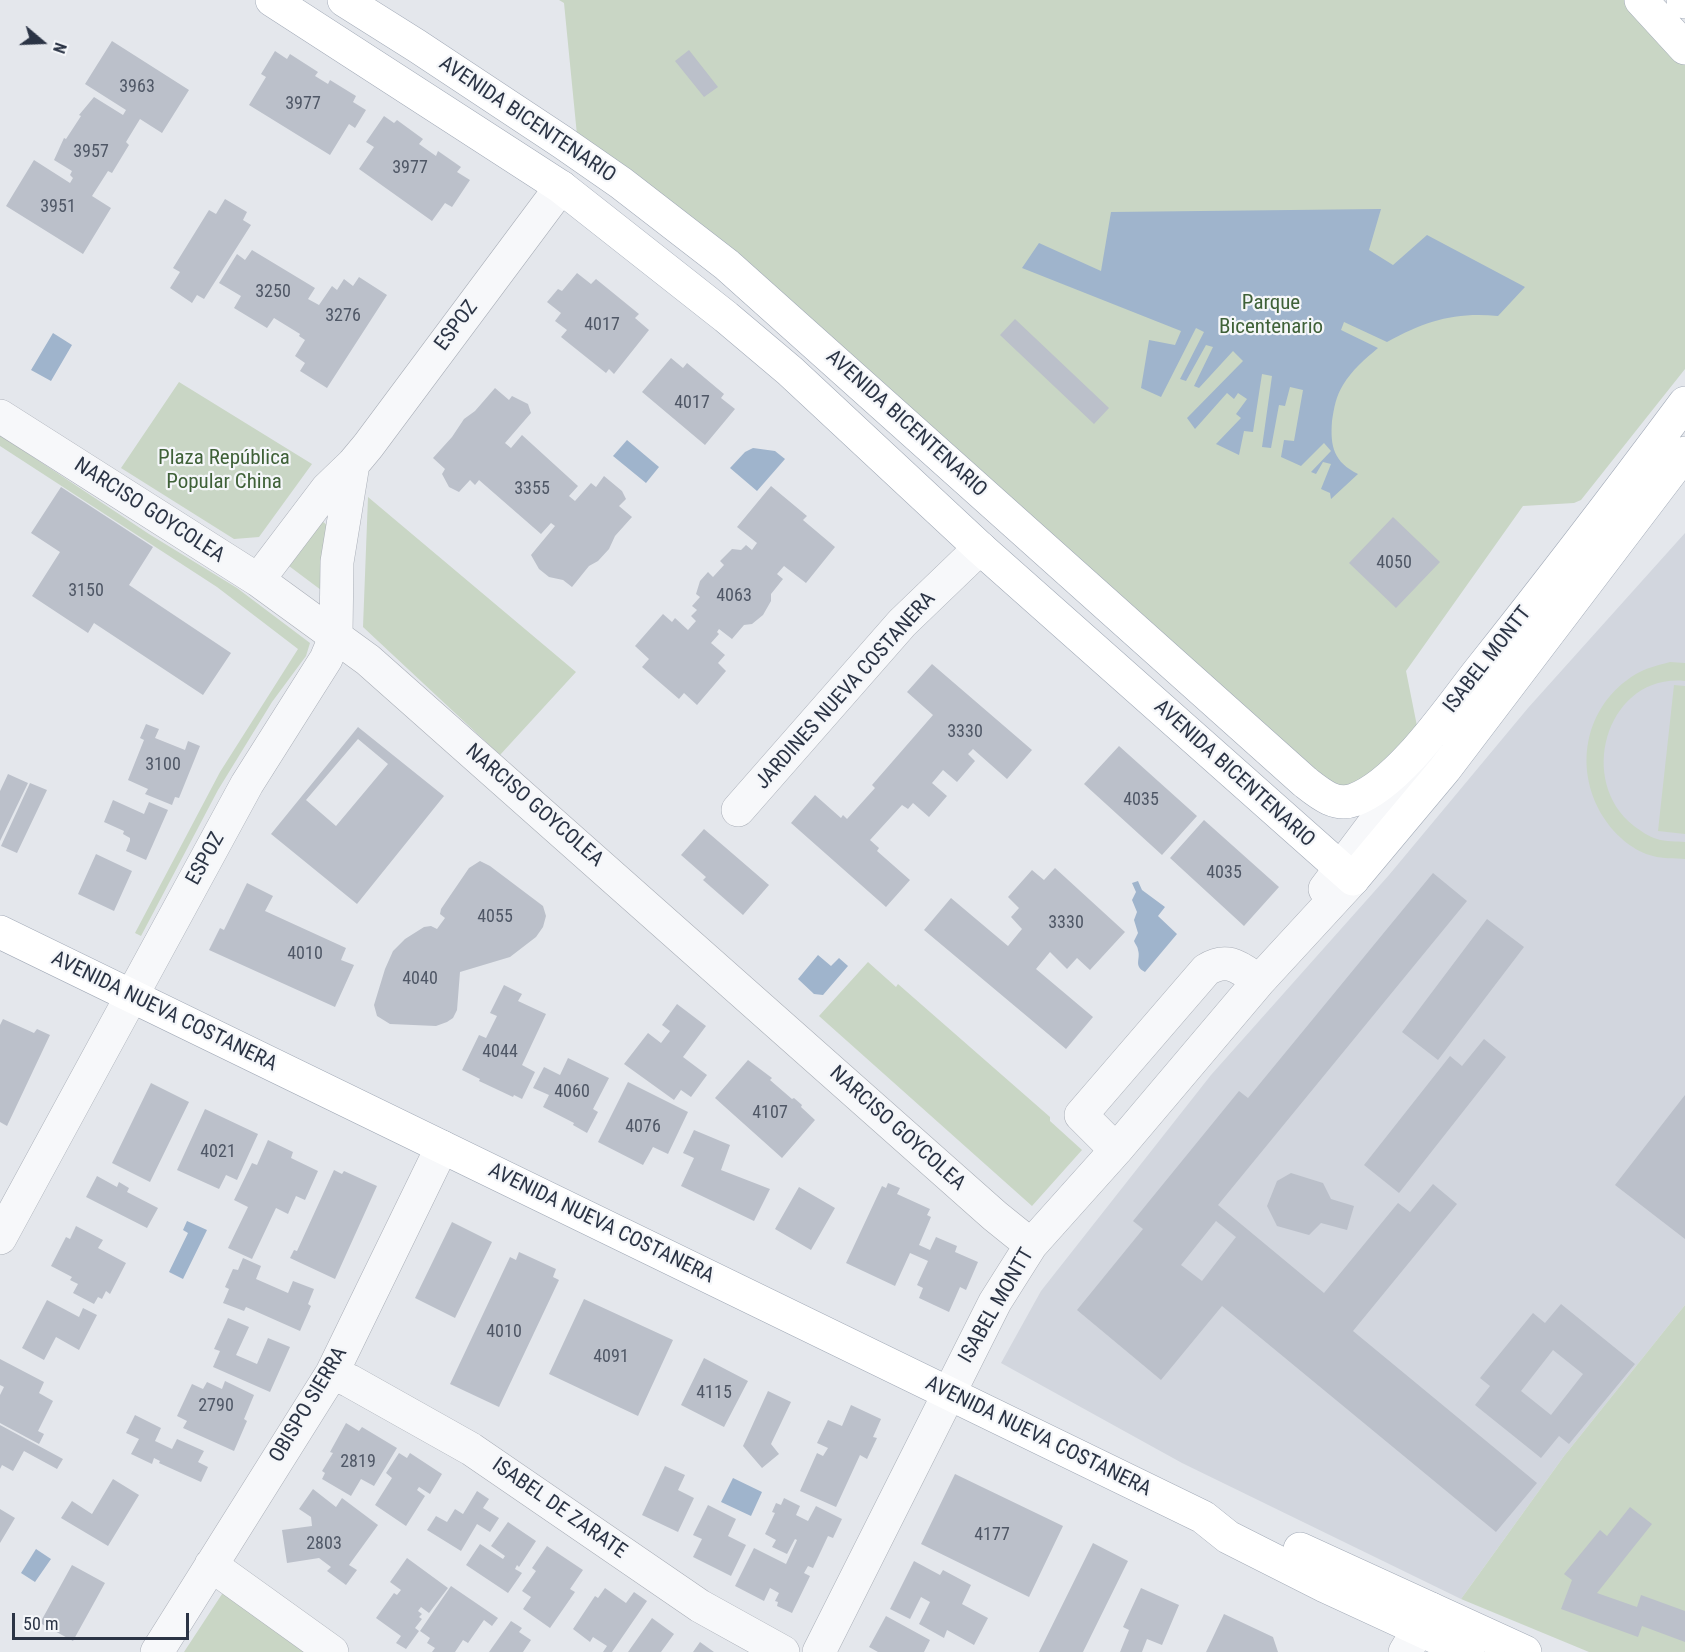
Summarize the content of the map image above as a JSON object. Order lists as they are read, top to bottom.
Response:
{
  "streets": {
    "main road": ["AVENIDA BICENTENARIO", "ISABEL MONTT", "AVENIDA NUEVA COSTANERA"],
    "street": [
      "ESPOZ",
      "NARCISO GOYCOLEA",
      "JARDINES NUEVA COSTANERA",
      "OBISPO SIERRA",
      "ISABEL DE ZARATE"
    ]
  },
  "crossings": [
    ["AVENIDA BICENTENARIO", "ESPOZ"],
    ["AVENIDA BICENTENARIO", "ISABEL MONTT"],
    ["AVENIDA BICENTENARIO", "JARDINES NUEVA COSTANERA"],
    ["ESPOZ", "NARCISO GOYCOLEA"],
    ["ESPOZ", "AVENIDA NUEVA COSTANERA"],
    ["NARCISO GOYCOLEA", "ISABEL MONTT"],
    ["ISABEL MONTT", "AVENIDA NUEVA COSTANERA"],
    ["AVENIDA NUEVA COSTANERA", "OBISPO SIERRA"],
    ["OBISPO SIERRA", "ISABEL DE ZARATE"]
  ],
  "parks": ["Parque Bicentenario", "Plaza República Popular China"],
  "house_numbers": [
    "3963",
    "3977",
    "3957",
    "3977",
    "3951",
    "3250",
    "3276",
    "4017",
    "4017",
    "3355",
    "4050",
    "3150",
    "4063",
    "3330",
    "3100",
    "4035",
    "4035",
    "4055",
    "3330",
    "4010",
    "4040",
    "4044",
    "4060",
    "4107",
    "4076",
    "4021",
    "4010",
    "4091",
    "4115",
    "2790",
    "2819",
    "4177",
    "2803"
  ],
  "scale_bar": "50 m",
  "north": "right"
}
